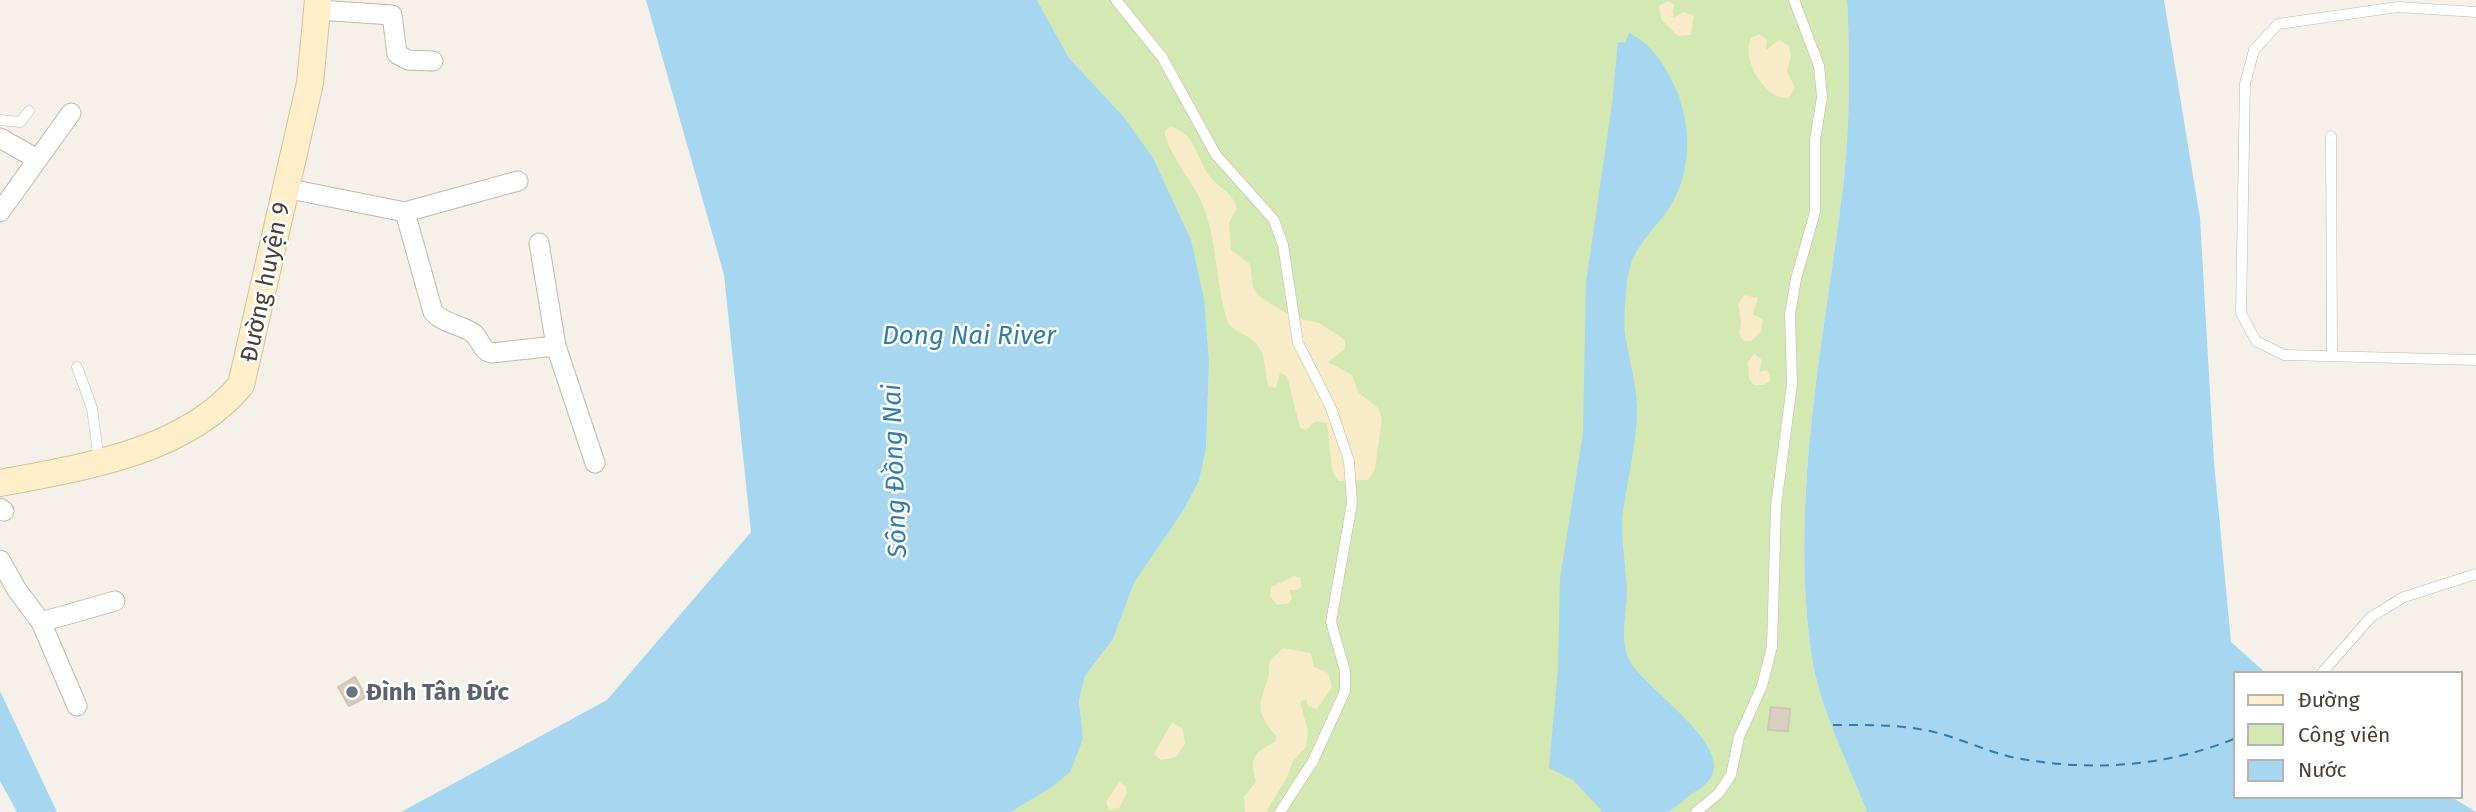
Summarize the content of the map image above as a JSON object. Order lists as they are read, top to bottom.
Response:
{
  "streets": {
    "street": ["Đường huyện 9"]
  },
  "water": ["Dong Nai River", "Sông Đồng Nai"],
  "places": ["Đình Tân Đức"],
  "legend": ["Đường", "Công viên", "Nước"]
}
